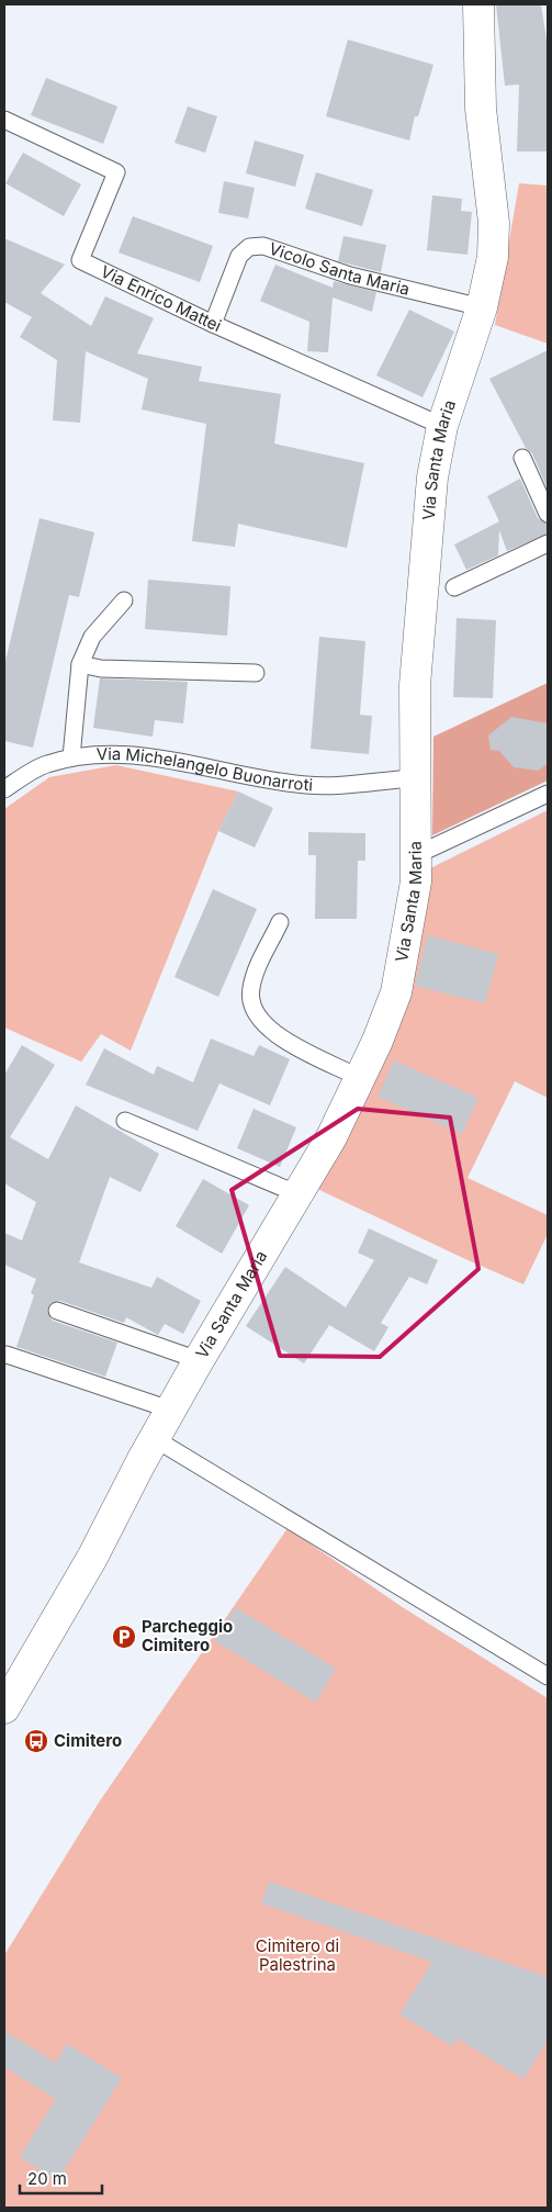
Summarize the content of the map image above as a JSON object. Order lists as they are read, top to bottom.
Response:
{
  "streets": {
    "street": ["Via Santa Maria"],
    "lane": ["Vicolo Santa Maria", "Via Enrico Mattei", "Via Michelangelo Buonarroti"]
  },
  "crossings": [
    ["Vicolo Santa Maria", "Via Enrico Mattei"],
    ["Vicolo Santa Maria", "Via Santa Maria"],
    ["Via Enrico Mattei", "Via Santa Maria"],
    ["Via Santa Maria", "Via Michelangelo Buonarroti"]
  ],
  "parks": ["Cimitero di Palestrina"],
  "places": {
    "parking": ["Parcheggio Cimitero"],
    "bus stop": ["Cimitero"]
  },
  "scale_bar": "20 m"
}
